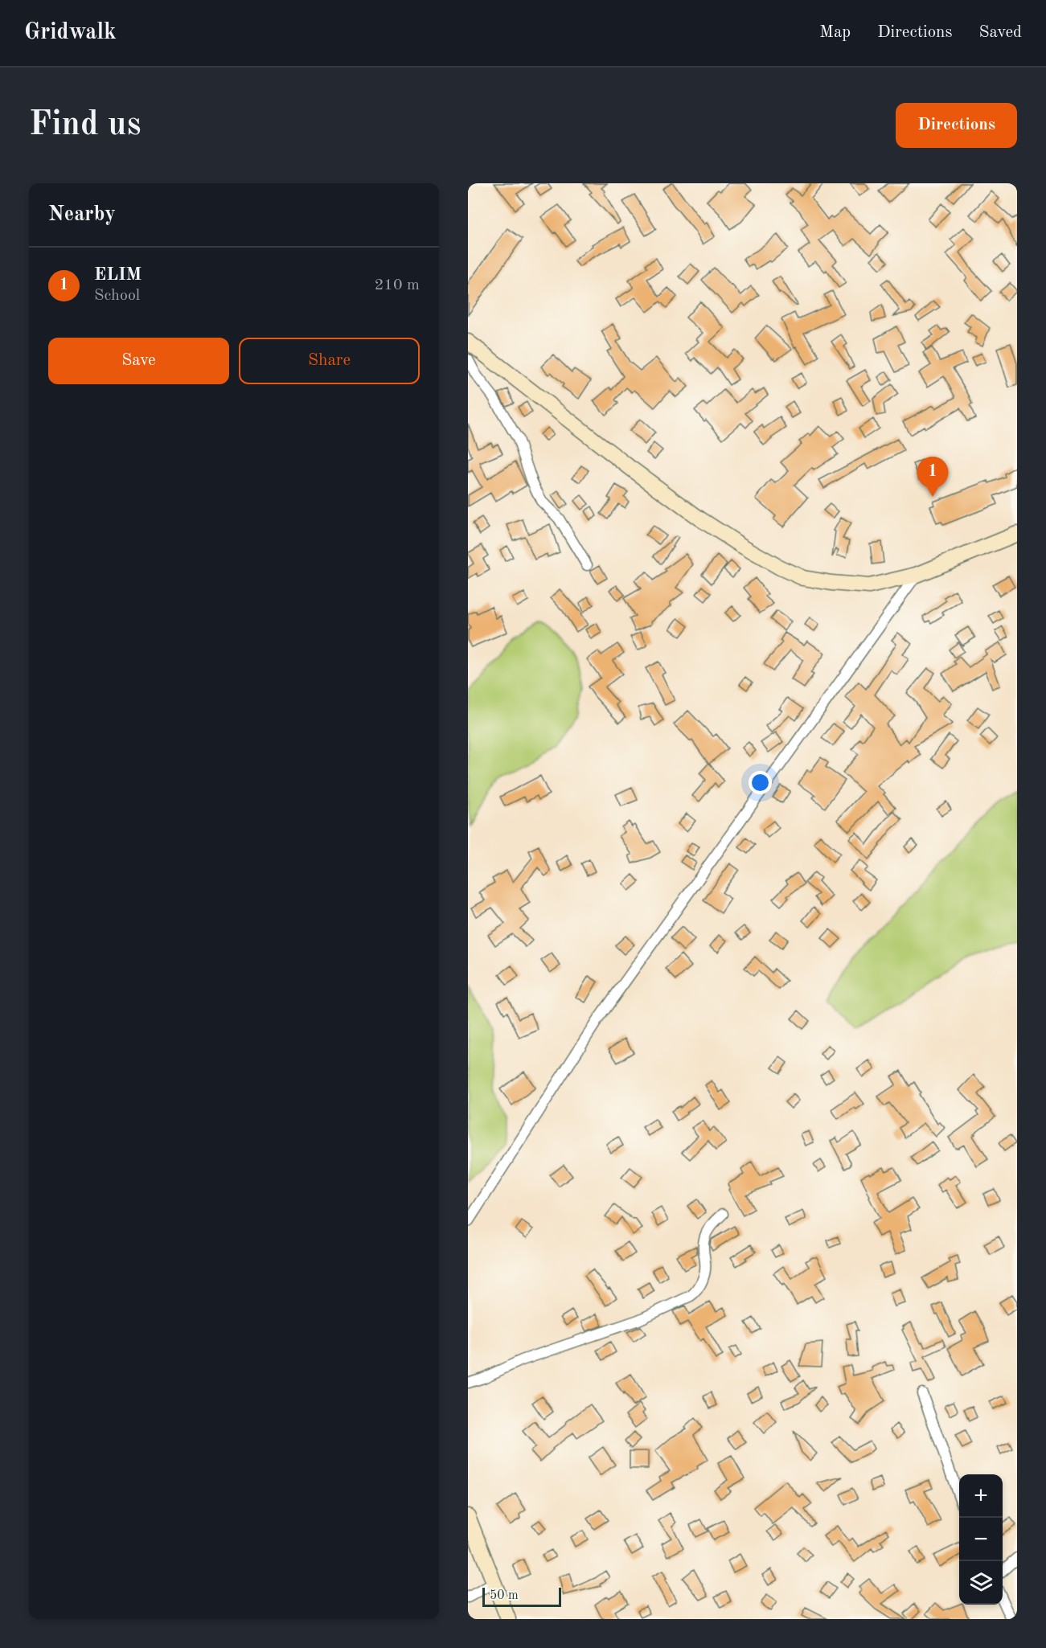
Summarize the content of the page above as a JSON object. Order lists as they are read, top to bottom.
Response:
{
  "scale_bar": "50 m",
  "page": {
    "header": "Gridwalk",
    "nav": ["Map", "Directions", "Saved"],
    "buttons": [
      "Directions",
      ["Save", "Share"]
    ],
    "title": "Find us",
    "heading": "Nearby",
    "list": [
      {
        "mark": "1",
        "name": "ELIM",
        "note": "School",
        "value": "210 m"
      }
    ],
    "pins": "1",
    "map_buttons": ["+", "−"],
    "scale": "50 m"
  }
}
